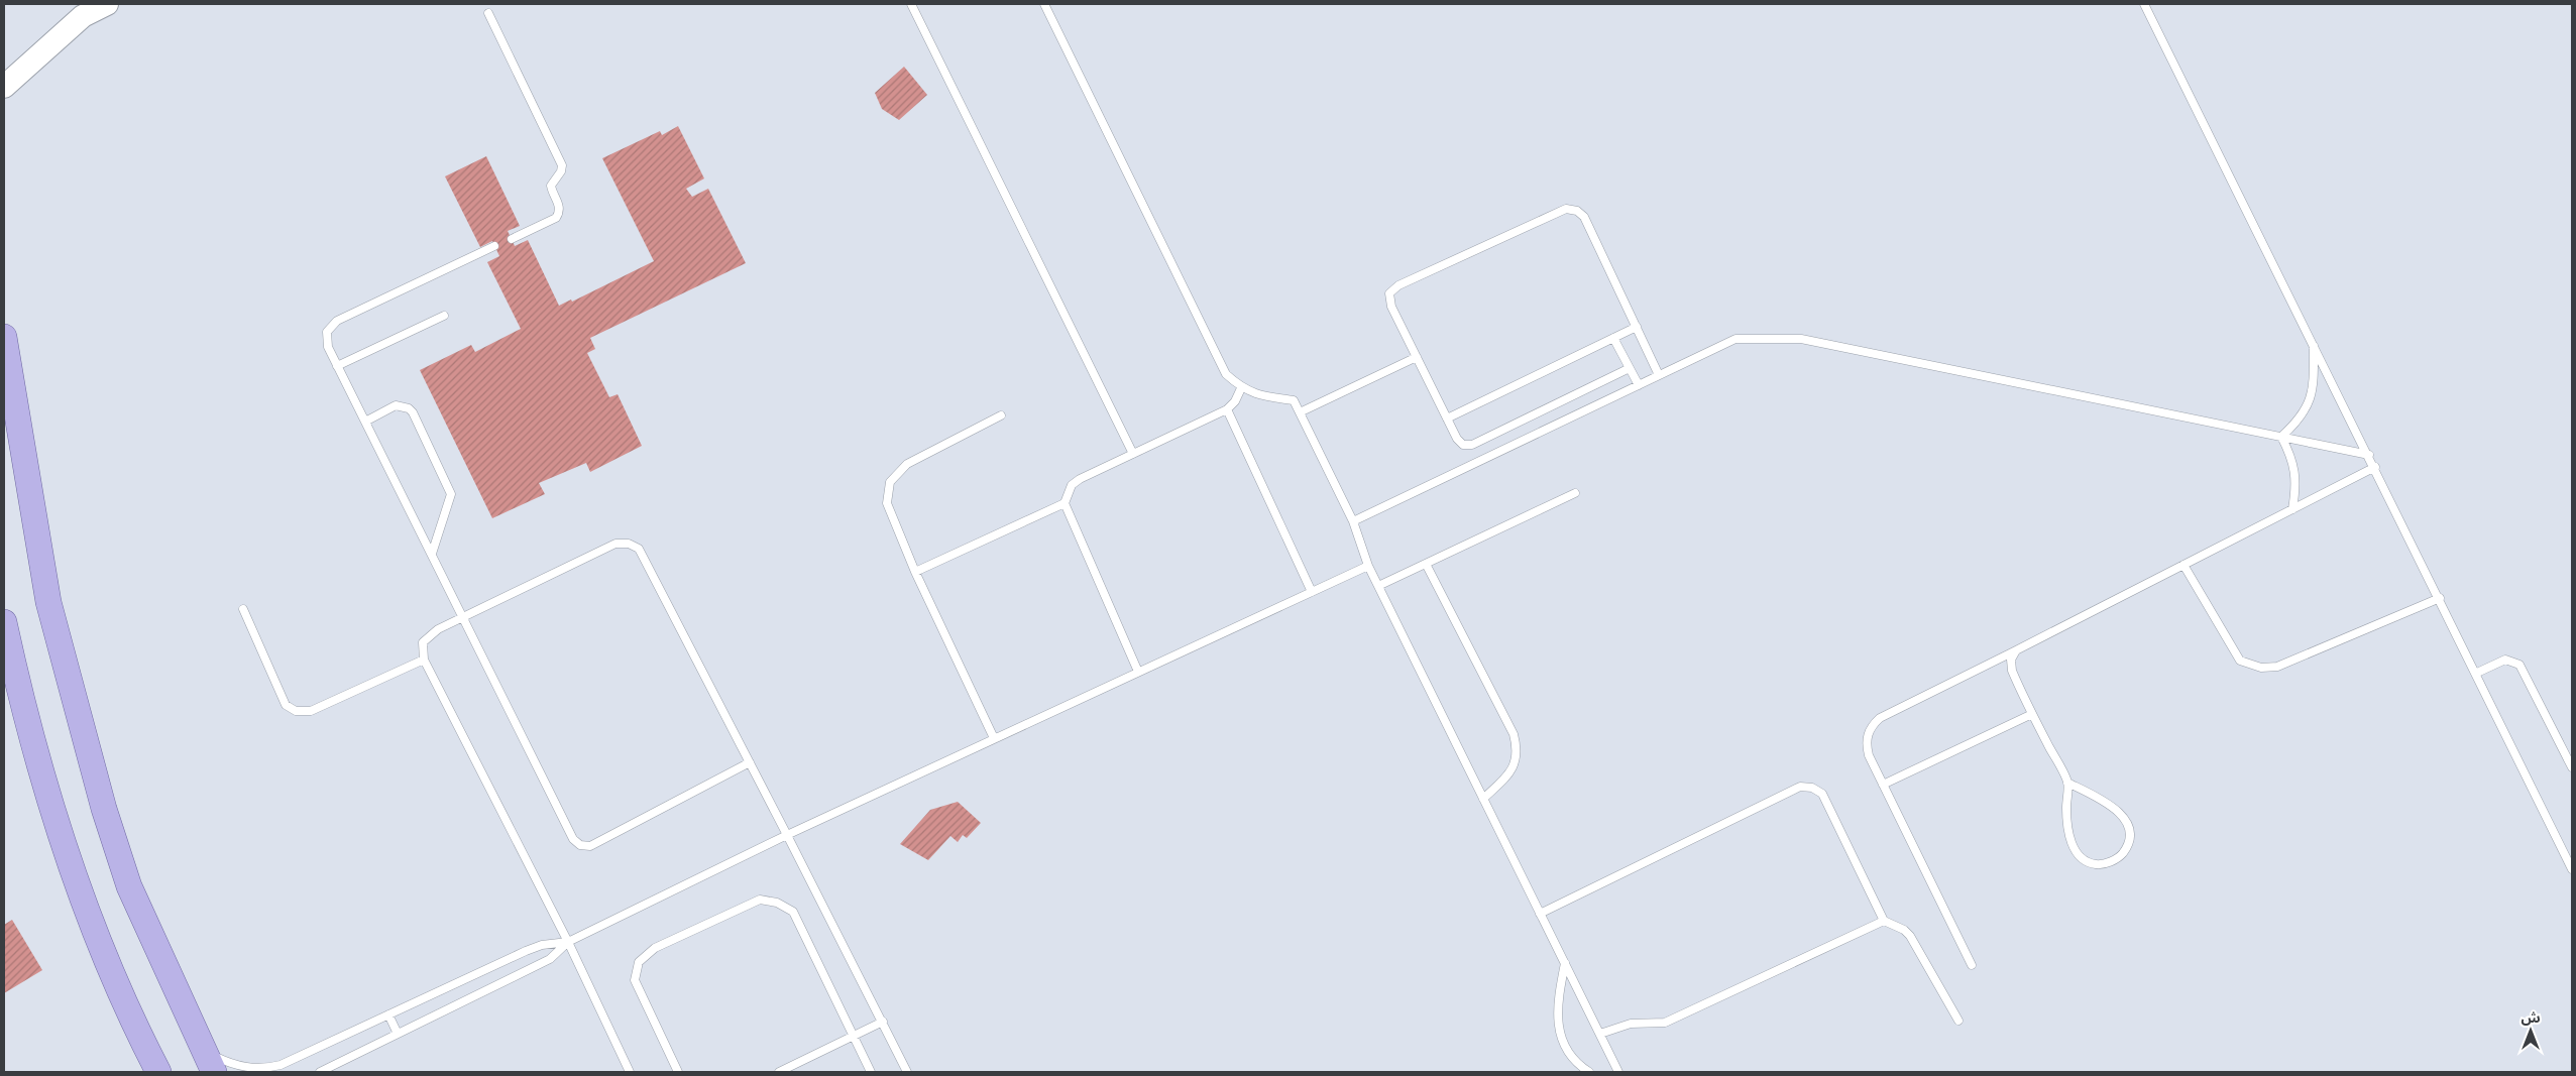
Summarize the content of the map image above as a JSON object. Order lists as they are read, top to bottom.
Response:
{
  "north": "top"
}
